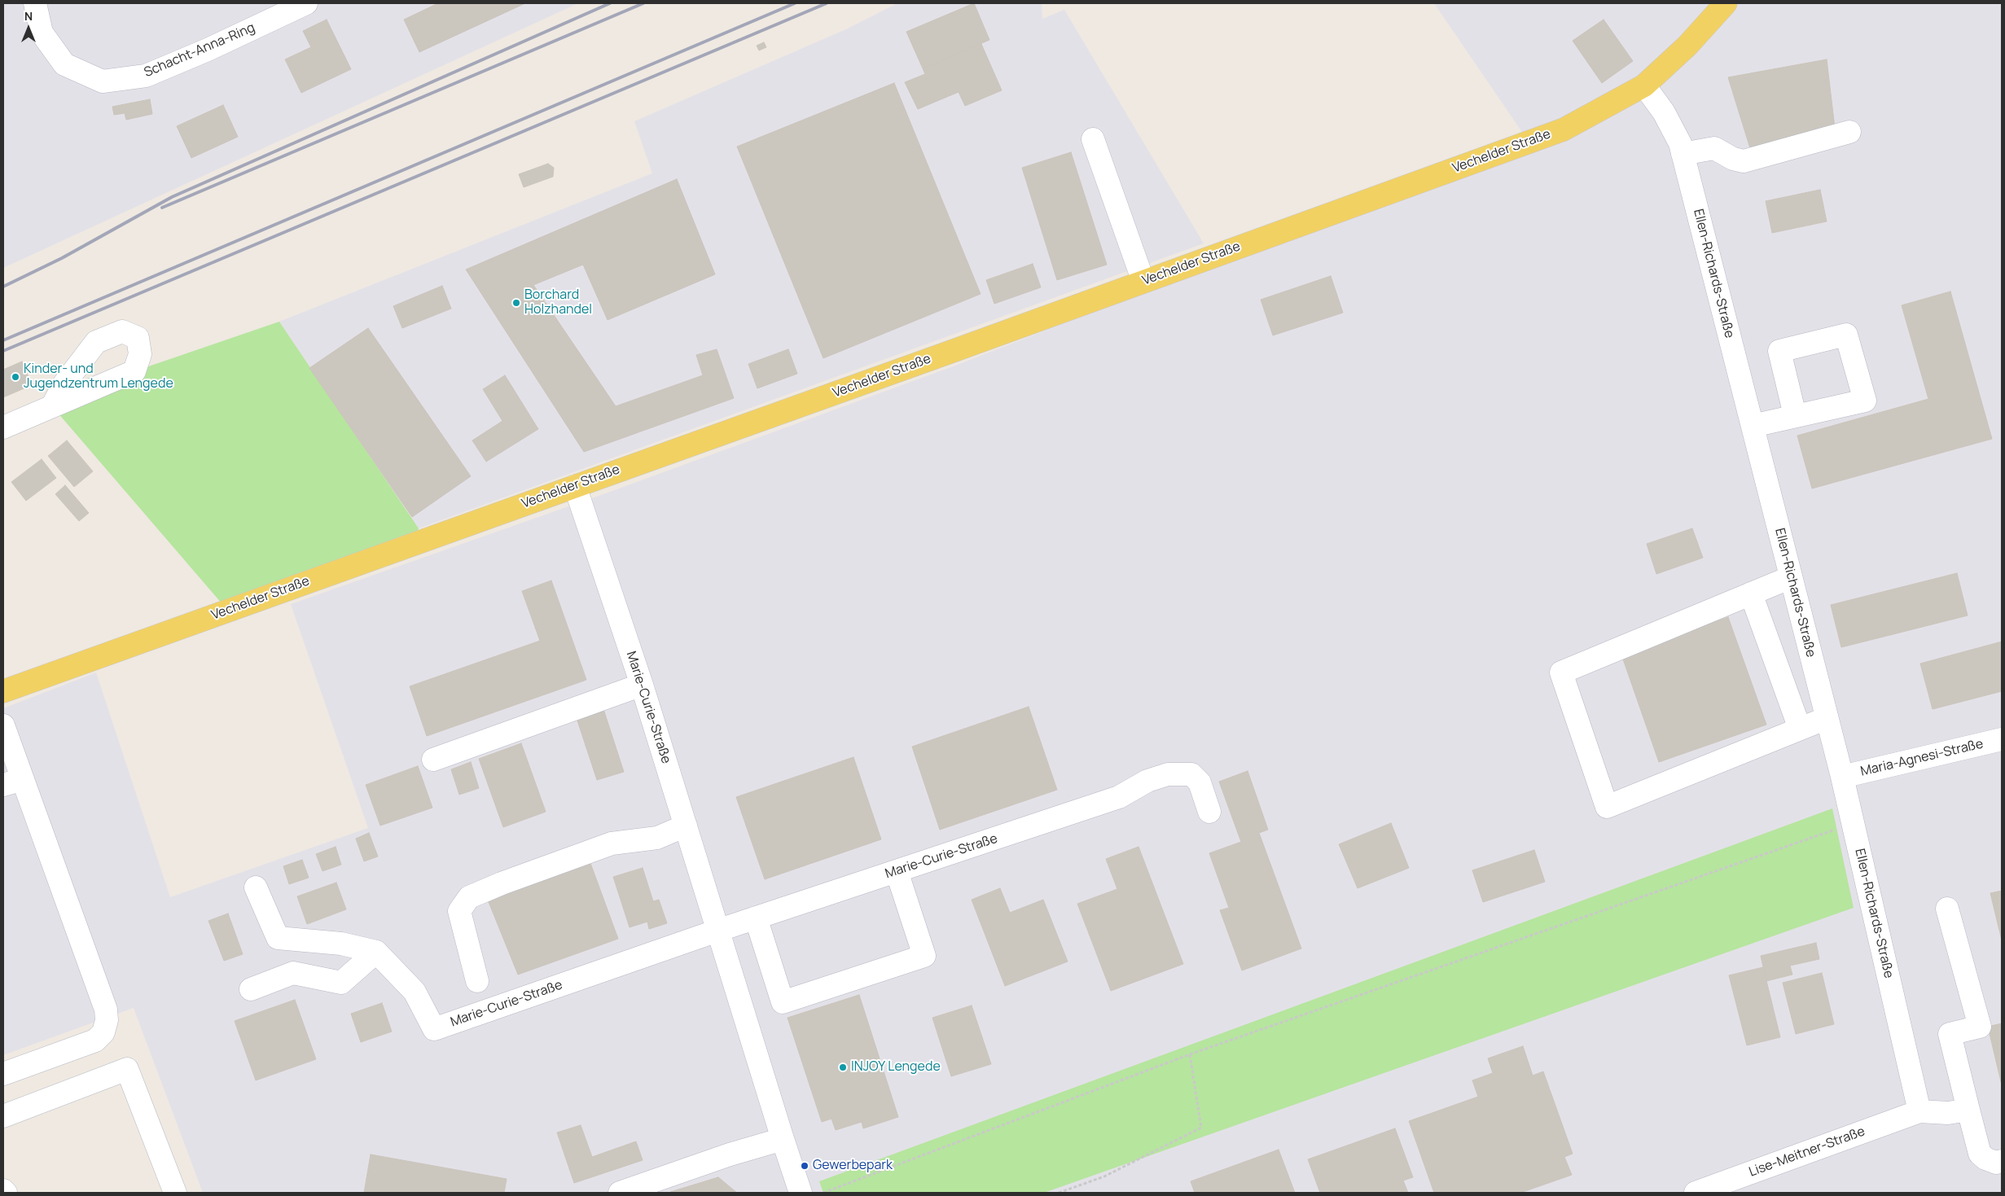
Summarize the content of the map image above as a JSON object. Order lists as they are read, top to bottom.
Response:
{
  "streets": {
    "main road": ["Vechelder Straße"],
    "street": [
      "Schacht-Anna-Ring",
      "Ellen-Richards-Straße",
      "Marie-Curie-Straße",
      "Maria-Agnesi-Straße",
      "Lise-Meitner-Straße"
    ]
  },
  "crossings": [
    ["Vechelder Straße", "Ellen-Richards-Straße"],
    ["Vechelder Straße", "Marie-Curie-Straße"],
    ["Ellen-Richards-Straße", "Maria-Agnesi-Straße"],
    ["Ellen-Richards-Straße", "Lise-Meitner-Straße"]
  ],
  "places": [
    "Borchard Holzhandel",
    "Kinder- und Jugendzentrum Lengede",
    "INJOY Lengede",
    "Gewerbepark"
  ],
  "north": "top"
}
